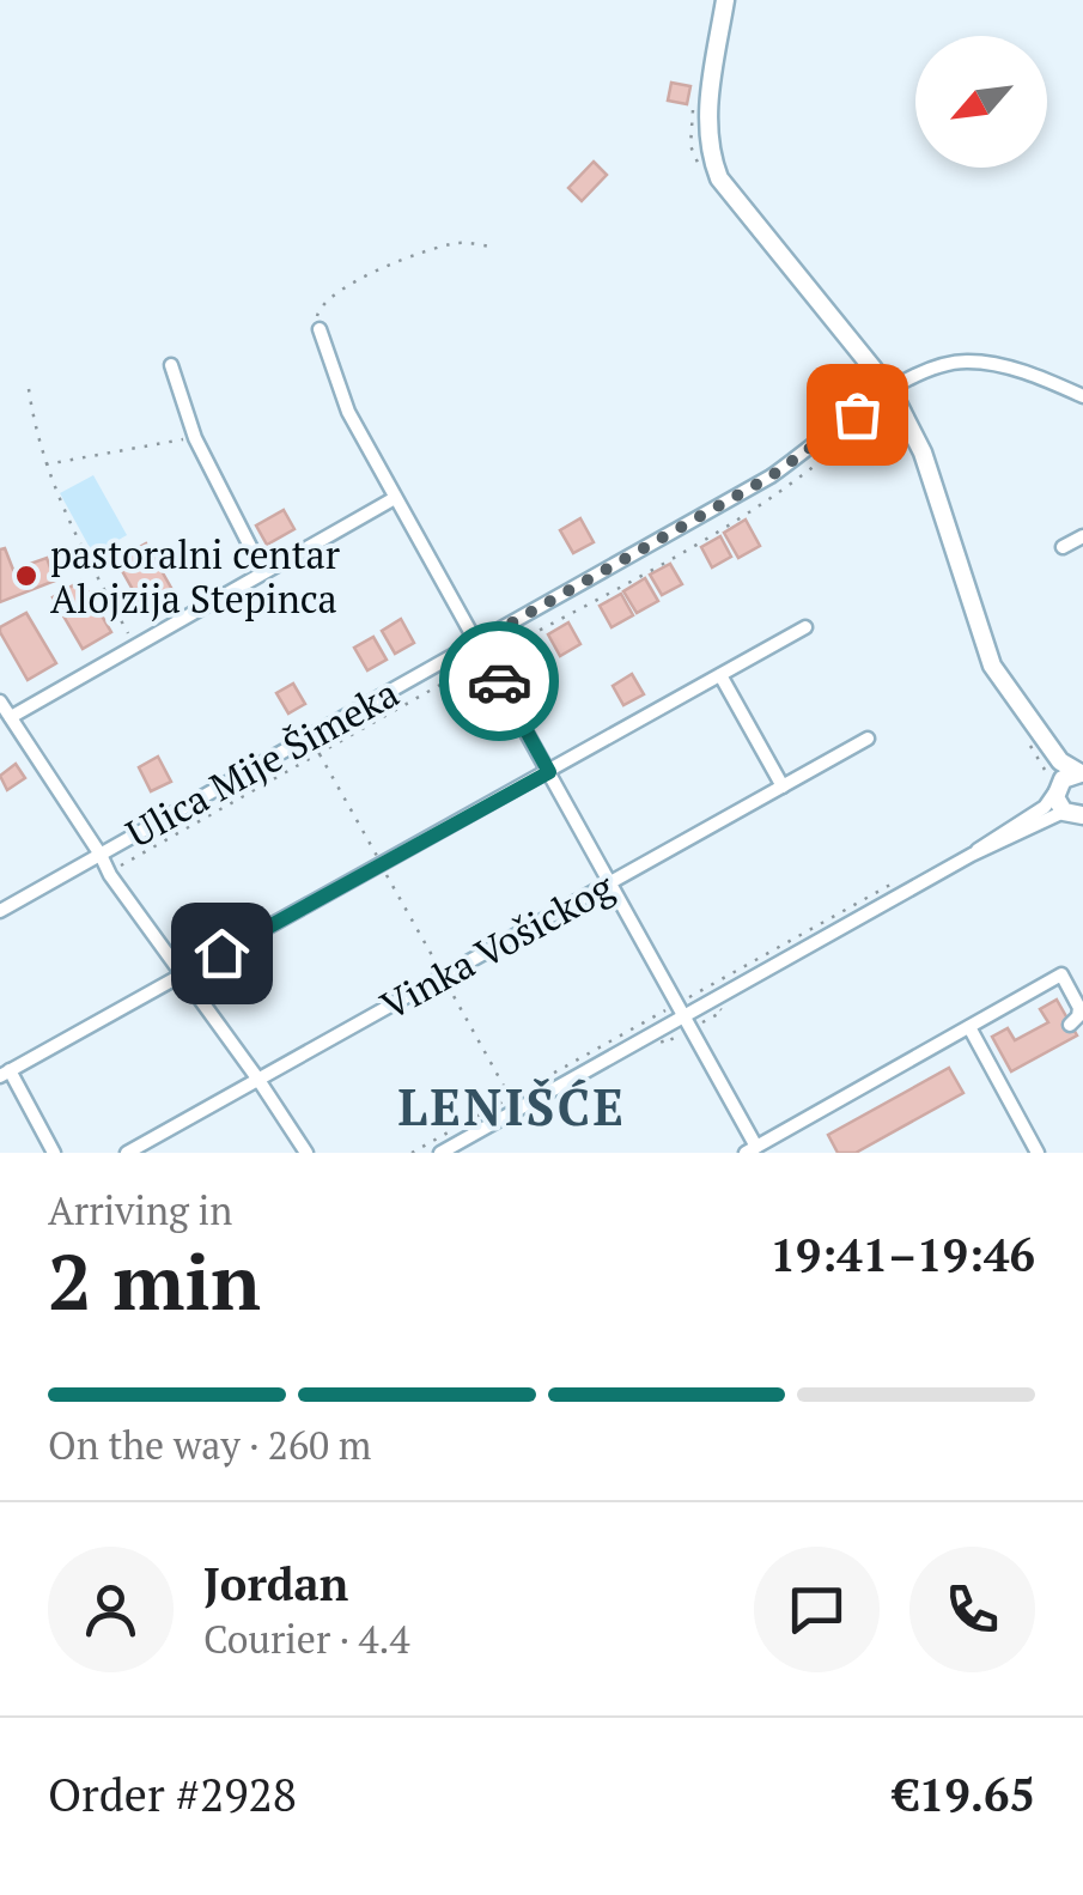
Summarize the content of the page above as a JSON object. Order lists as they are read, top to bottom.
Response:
{
  "streets": {
    "street": ["Ulica Mije Šimeka", "Vinka Vošickog"]
  },
  "districts": ["LENIŠĆE"],
  "places": ["pastoralni centar Alojzija Stepinca"],
  "north": "bottom left",
  "page": {
    "heading": ["2 min", "Arriving in", "19:41–19:46"],
    "panel": [
      "Jordan",
      "Courier · 4.4",
      "Order #2928",
      "€19.65"
    ],
    "bar": "On the way · 260 m"
  }
}
